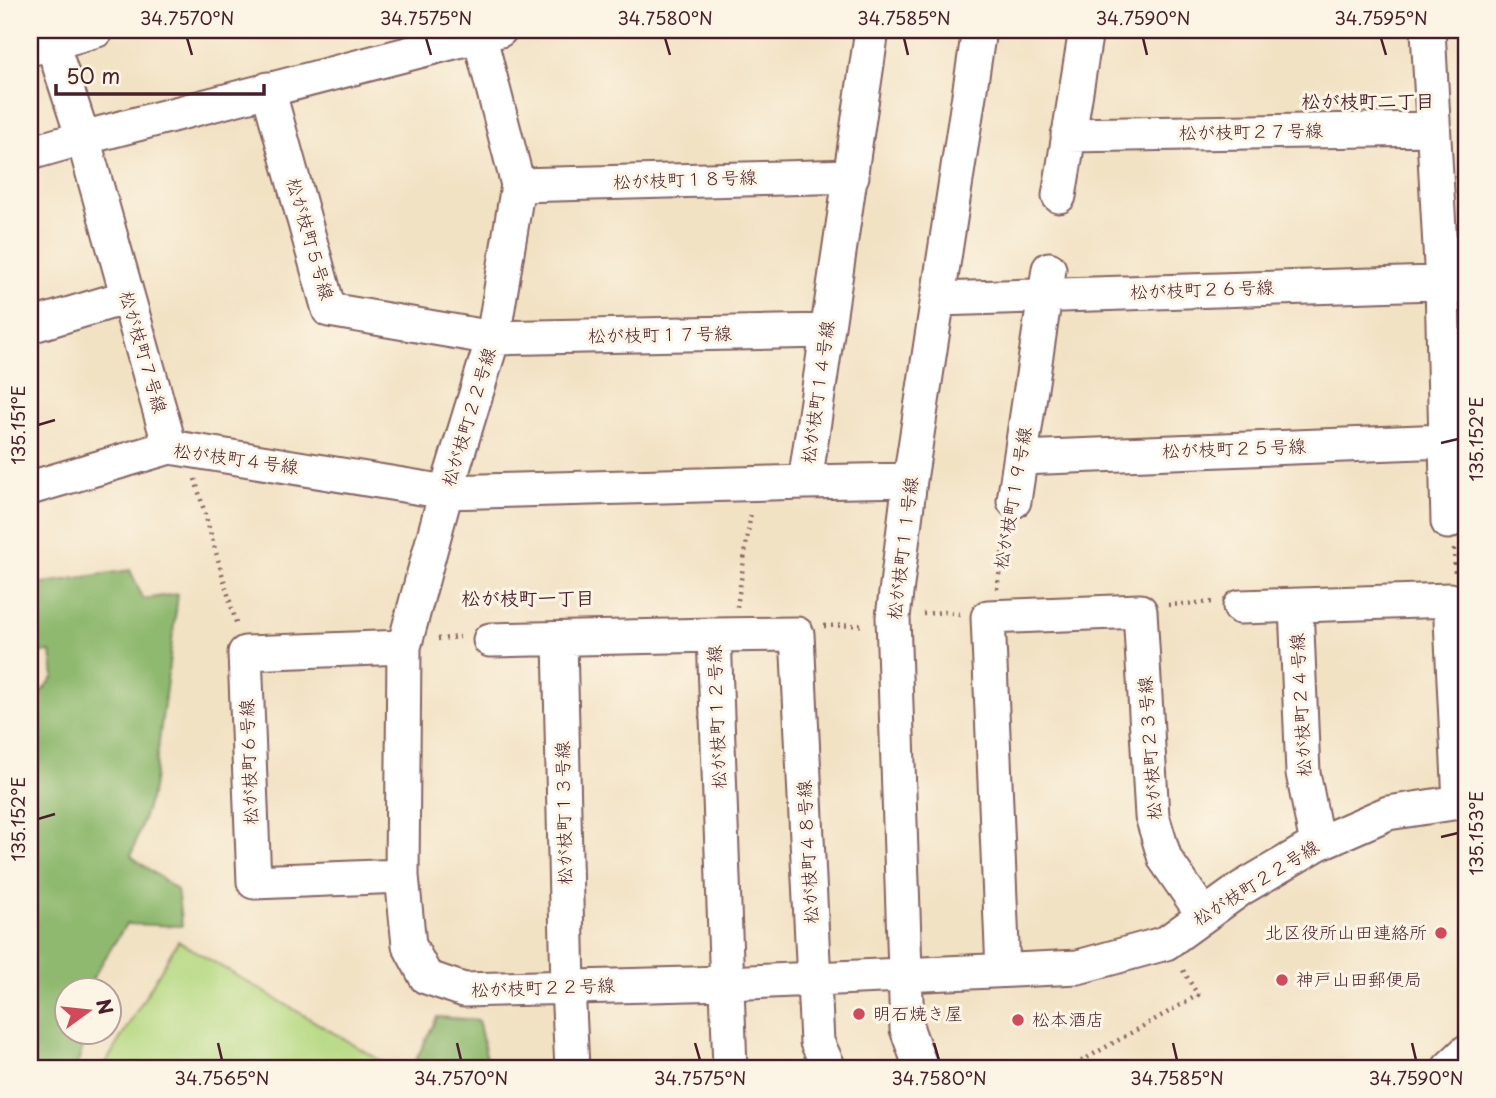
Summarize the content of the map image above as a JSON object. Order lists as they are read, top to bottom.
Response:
{
  "streets": {
    "street": [
      "松が枝町２７号線",
      "松が枝町１８号線",
      "松が枝町５号線",
      "松が枝町２６号線",
      "松が枝町１７号線",
      "松が枝町７号線",
      "松が枝町１４号線",
      "松が枝町２２号線",
      "松が枝町２５号線",
      "松が枝町４号線",
      "松が枝町１９号線",
      "松が枝町１１号線",
      "松が枝町２４号線",
      "松が枝町１２号線",
      "松が枝町２３号線",
      "松が枝町６号線",
      "松が枝町１３号線",
      "松が枝町４８号線"
    ]
  },
  "crossings": [
    ["松が枝町１８号線", "松が枝町１４号線"],
    ["松が枝町１８号線", "松が枝町２２号線"],
    ["松が枝町５号線", "松が枝町１７号線"],
    ["松が枝町５号線", "松が枝町２２号線"],
    ["松が枝町２６号線", "松が枝町１９号線"],
    ["松が枝町２６号線", "松が枝町１１号線"],
    ["松が枝町１７号線", "松が枝町１４号線"],
    ["松が枝町１７号線", "松が枝町２２号線"],
    ["松が枝町７号線", "松が枝町４号線"],
    ["松が枝町１４号線", "松が枝町２２号線"],
    ["松が枝町１４号線", "松が枝町４号線"],
    ["松が枝町２２号線", "松が枝町４号線"],
    ["松が枝町２２号線", "松が枝町１１号線"],
    ["松が枝町２２号線", "松が枝町２４号線"],
    ["松が枝町２２号線", "松が枝町１２号線"],
    ["松が枝町２２号線", "松が枝町２３号線"],
    ["松が枝町２２号線", "松が枝町６号線"],
    ["松が枝町２２号線", "松が枝町１３号線"],
    ["松が枝町２２号線", "松が枝町４８号線"],
    ["松が枝町２５号線", "松が枝町１９号線"],
    ["松が枝町１２号線", "松が枝町１３号線"]
  ],
  "districts": ["松が枝町二丁目", "松が枝町一丁目"],
  "places": [
    "北区役所山田連絡所",
    "神戸山田郵便局",
    "明石焼き屋",
    "松本酒店"
  ],
  "scale_bar": "50 m",
  "north": "right",
  "coordinates": [
    "34.7570°N",
    "34.7575°N",
    "34.7580°N",
    "34.7585°N",
    "34.7590°N",
    "34.7595°N",
    "135.151°E",
    "135.152°E",
    "135.153°E",
    "34.7565°N"
  ]
}
